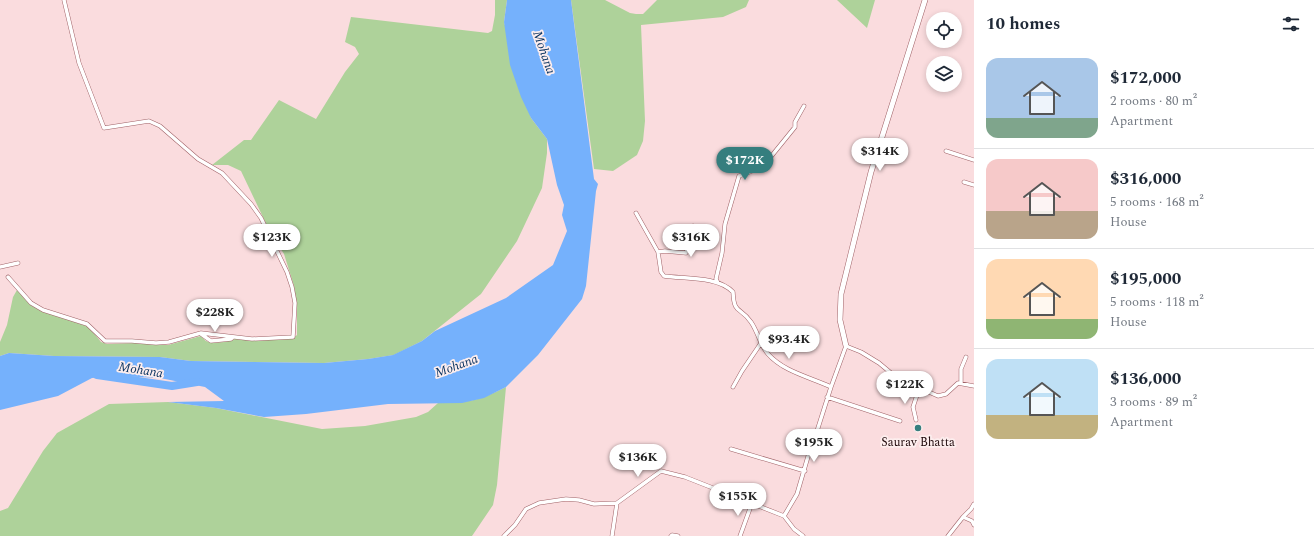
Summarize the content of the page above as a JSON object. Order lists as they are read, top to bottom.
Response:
{
  "water": ["Mohana"],
  "places": ["Saurav Bhatta"],
  "page": {
    "heading": "10 homes",
    "list": [
      {
        "name": "$172,000",
        "note": "2 rooms · 80 m² · Apartment"
      },
      {
        "name": "$316,000",
        "note": "5 rooms · 168 m² · House"
      },
      {
        "name": "$195,000",
        "note": "5 rooms · 118 m² · House"
      },
      {
        "name": "$136,000",
        "note": "3 rooms · 89 m² · Apartment"
      }
    ],
    "price": [
      "$314K",
      "$172K",
      "$123K",
      "$316K",
      "$228K",
      "$93.4K",
      "$122K",
      "$195K",
      "$136K",
      "$155K"
    ]
  }
}
